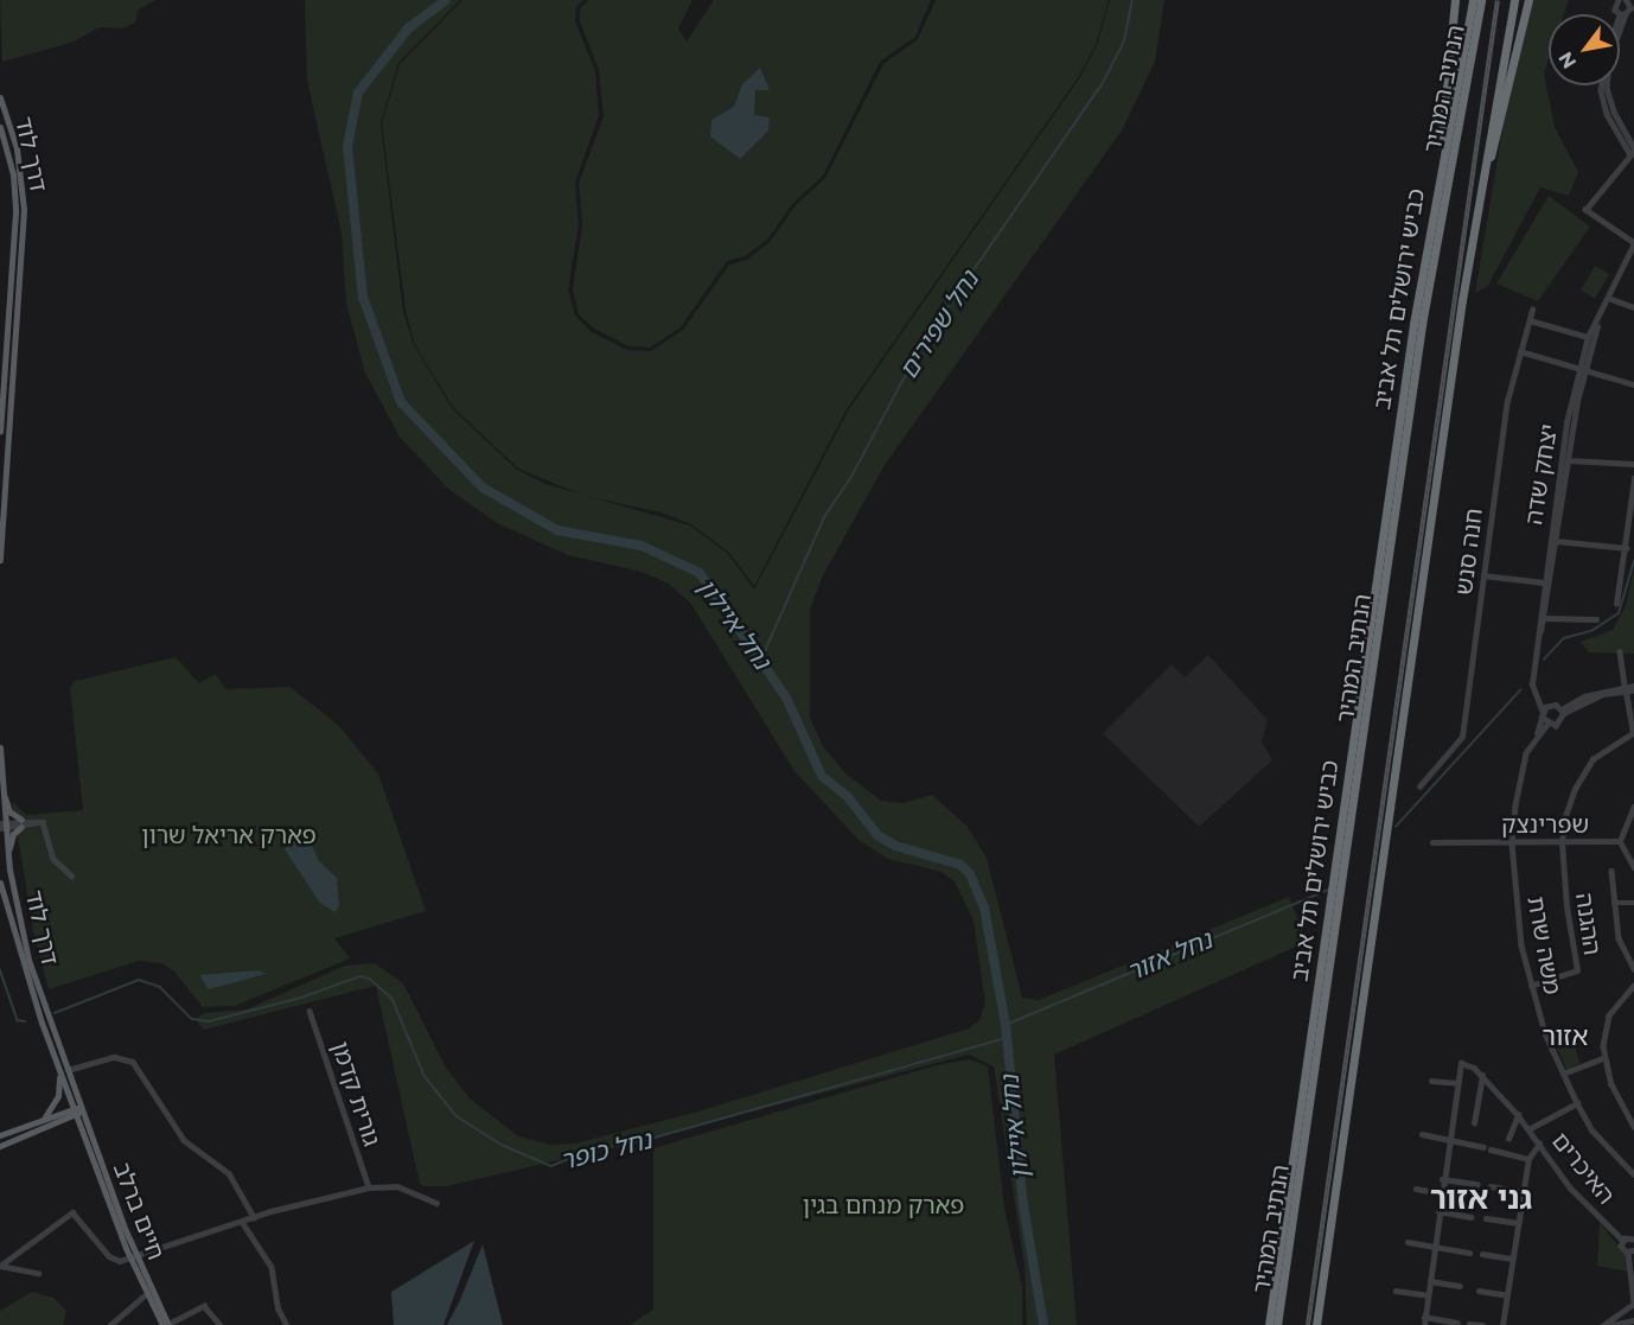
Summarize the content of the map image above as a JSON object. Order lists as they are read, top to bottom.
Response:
{
  "streets": {
    "highway": ["הנתיב המהיר", "כביש ירושלים תל אביב"],
    "main road": ["דרך לוד", "חיים ברלב"],
    "street": [
      "יצחק שדה",
      "חנה סנש",
      "שפרינצק",
      "ההגנה",
      "משה שרת",
      "גורית קדמן",
      "האיכרים"
    ]
  },
  "crossings": [
    ["דרך לוד", "חיים ברלב"],
    ["יצחק שדה", "משה שרת"],
    ["שפרינצק", "ההגנה"],
    ["שפרינצק", "משה שרת"],
    ["ההגנה", "משה שרת"]
  ],
  "districts": ["אזור", "גני אזור"],
  "water": [
    "נחל שפירים",
    "נחל איילון",
    "נחל אזור",
    "נחל כופר"
  ],
  "parks": ["פארק אריאל שרון", "פארק מנחם בגין"],
  "north": "bottom left"
}
